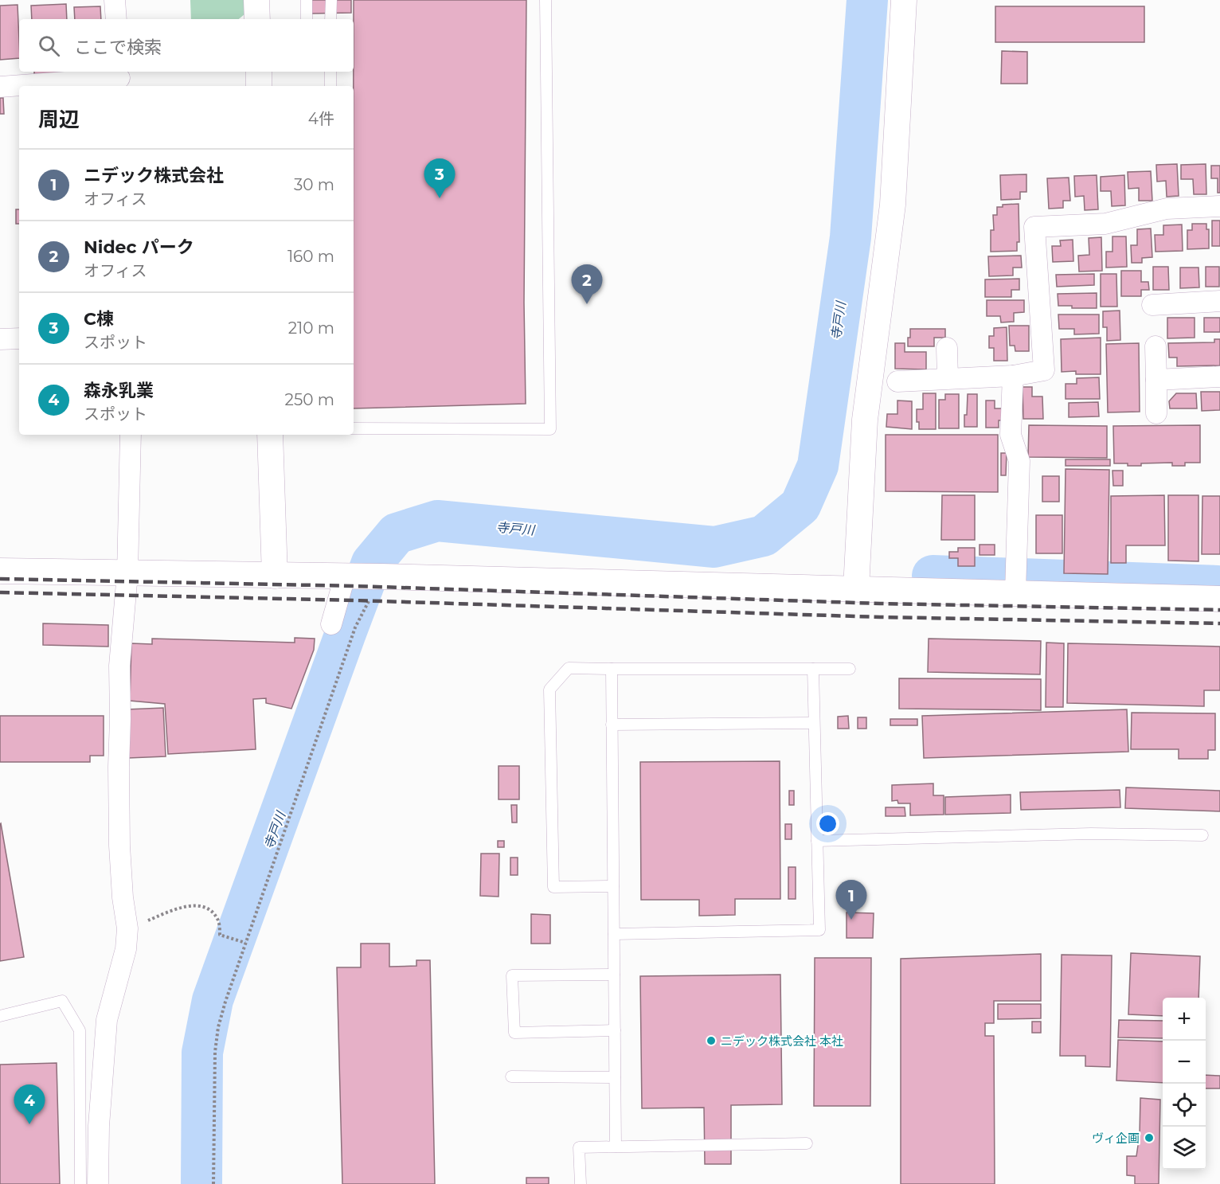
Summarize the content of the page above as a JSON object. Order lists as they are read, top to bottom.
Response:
{
  "water": ["寺戸川"],
  "places": ["ニデック株式会社 本社", "ヴィ企画"],
  "page": {
    "search": "ここで検索",
    "heading": ["周辺", "4件"],
    "list": [
      {
        "mark": "1",
        "name": "ニデック株式会社",
        "note": "オフィス",
        "value": "30 m"
      },
      {
        "mark": "2",
        "name": "Nidec パーク",
        "note": "オフィス",
        "value": "160 m"
      },
      {
        "mark": "3",
        "name": "C棟",
        "note": "スポット",
        "value": "210 m"
      },
      {
        "mark": "4",
        "name": "森永乳業",
        "note": "スポット",
        "value": "250 m"
      }
    ],
    "pins": [
      "3",
      "2",
      "1",
      "4"
    ],
    "map_buttons": ["+", "−"]
  }
}
